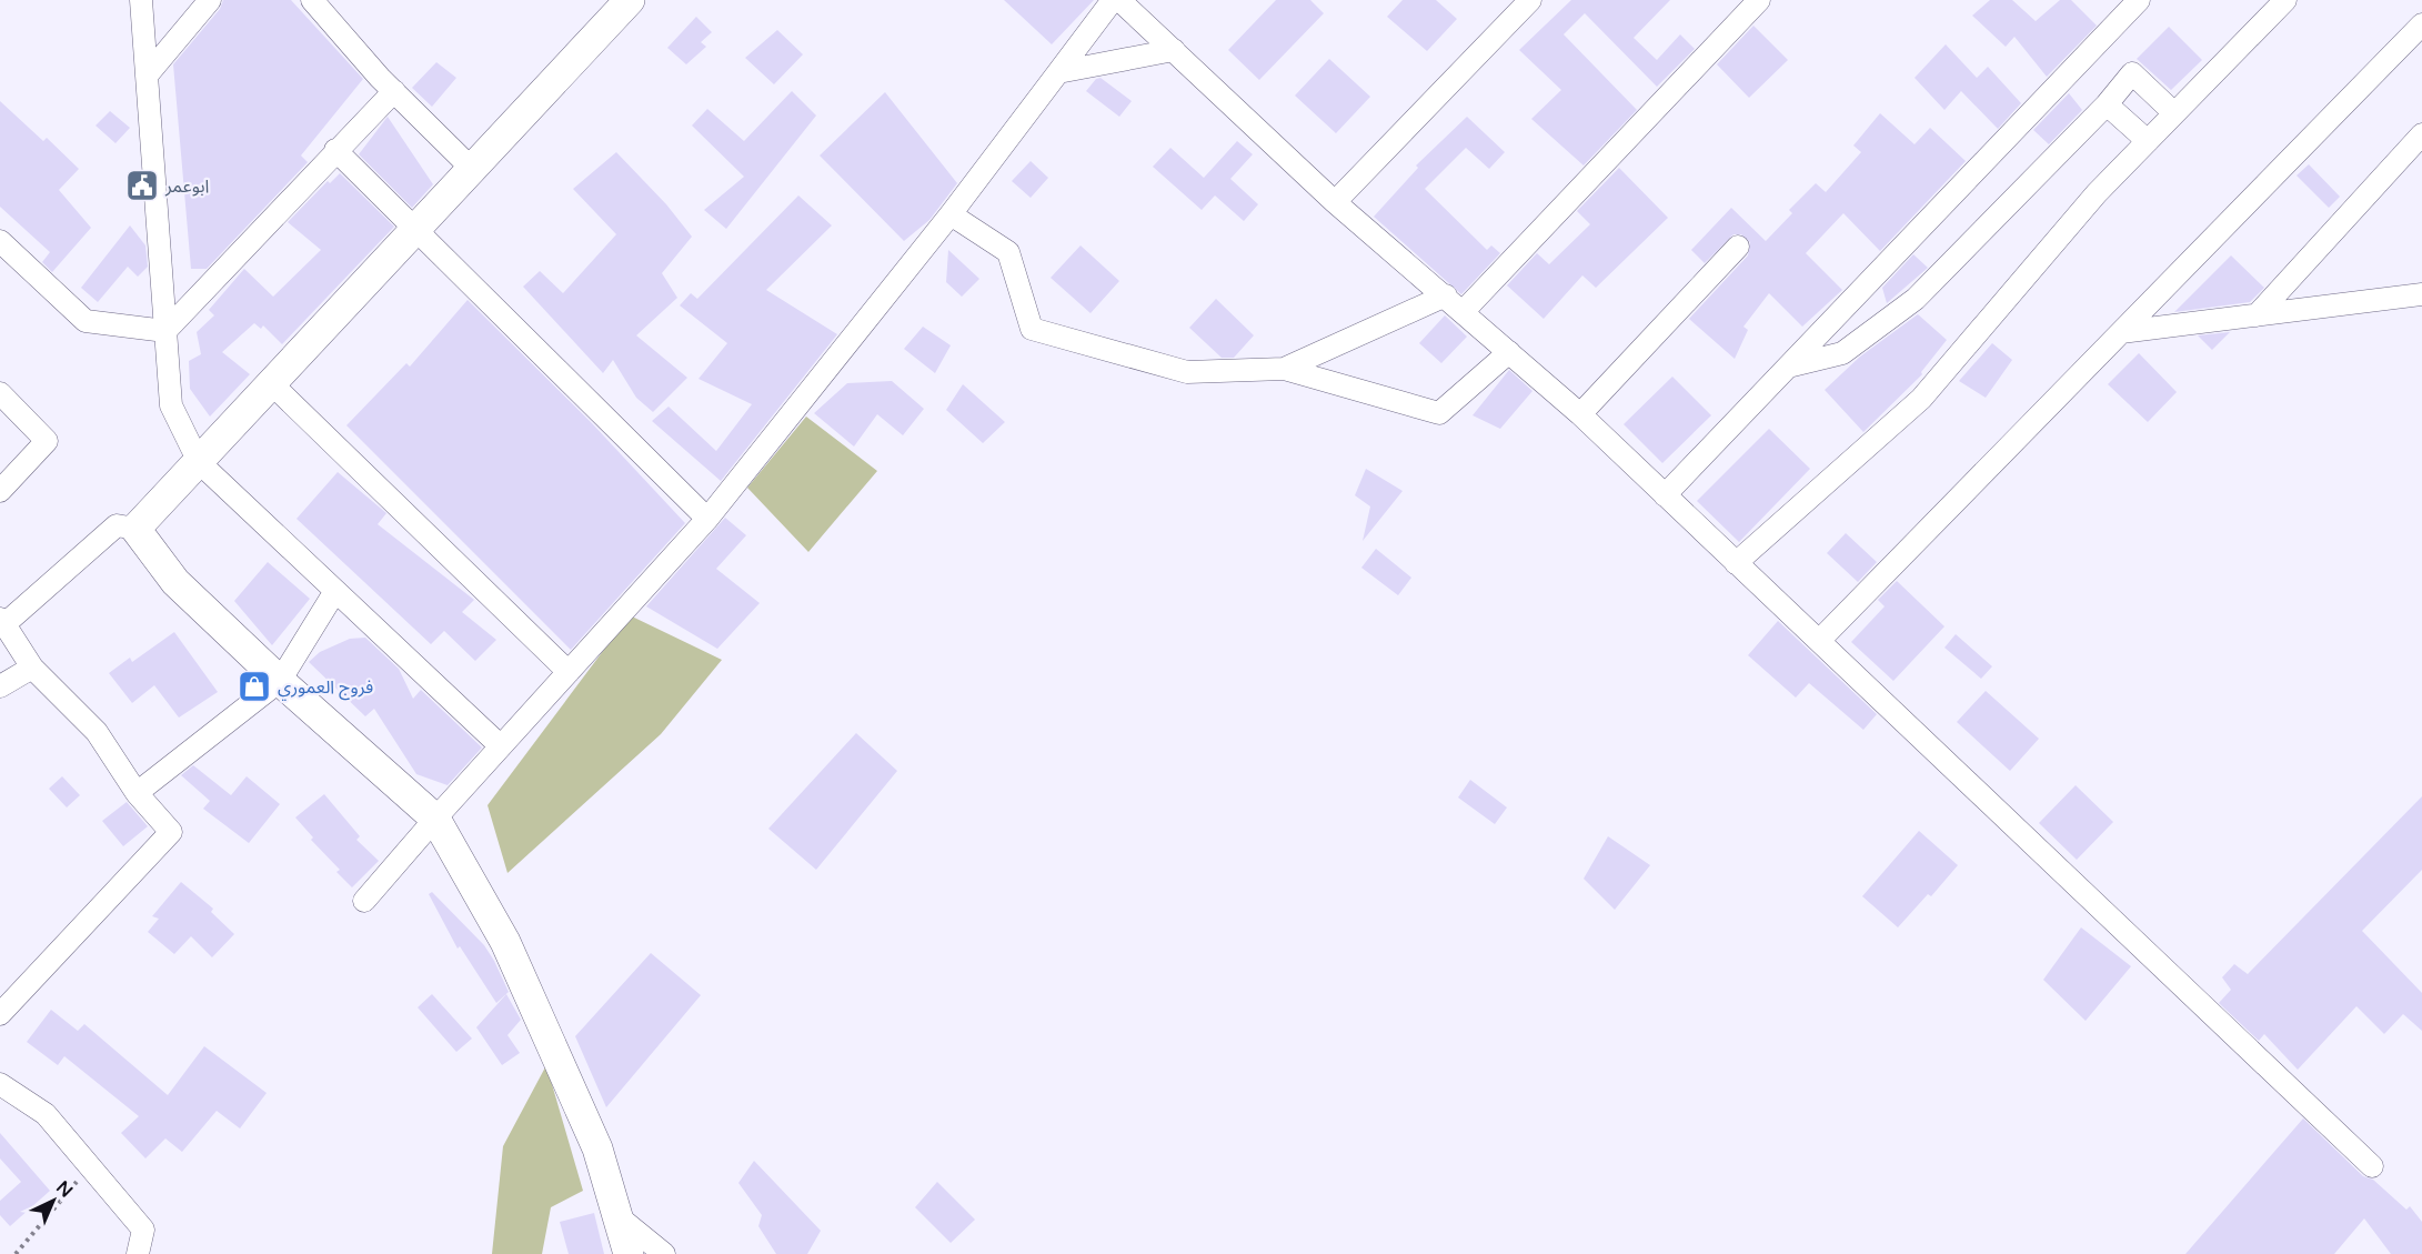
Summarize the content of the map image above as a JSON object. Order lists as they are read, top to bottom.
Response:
{
  "places": {
    "public building": ["ابوعمر"],
    "shop": ["فروج العموري"]
  },
  "north": "top right"
}
